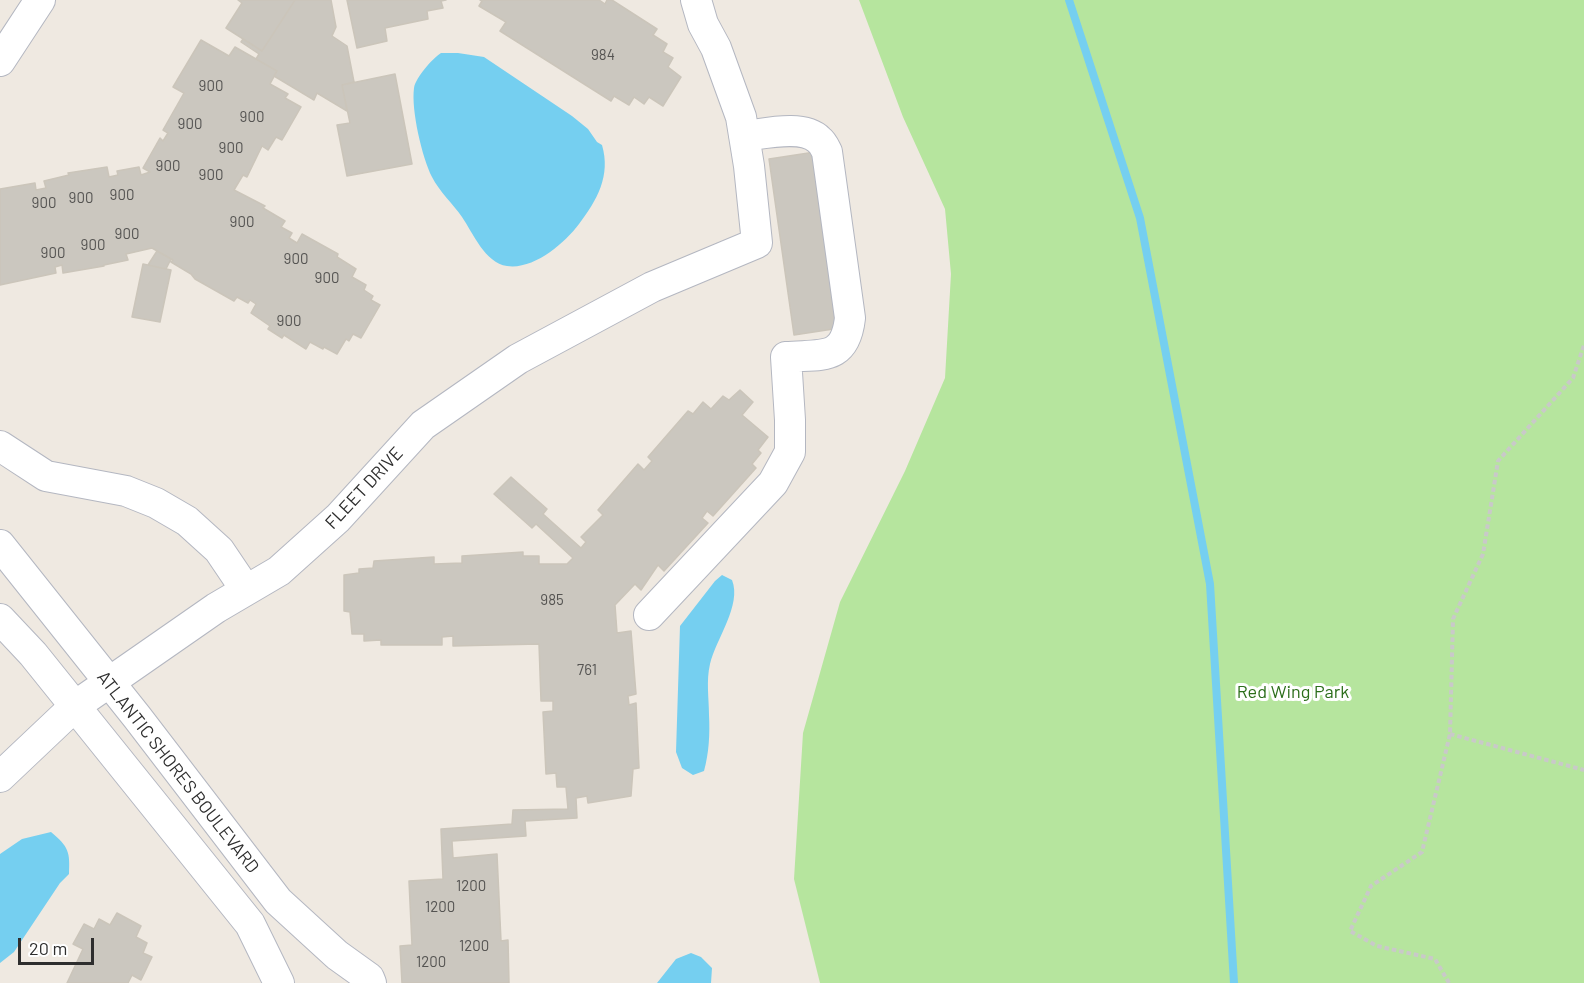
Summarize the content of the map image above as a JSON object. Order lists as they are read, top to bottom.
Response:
{
  "streets": {
    "street": ["FLEET DRIVE", "ATLANTIC SHORES BOULEVARD"]
  },
  "crossings": [
    ["FLEET DRIVE", "ATLANTIC SHORES BOULEVARD"]
  ],
  "parks": ["Red Wing Park"],
  "house_numbers": [
    "984",
    "900",
    "900",
    "900",
    "900",
    "900",
    "900",
    "900",
    "900",
    "900",
    "900",
    "900",
    "900",
    "900",
    "900",
    "900",
    "900",
    "985",
    "761",
    "1200",
    "1200",
    "1200",
    "1200"
  ],
  "scale_bar": "20 m"
}
